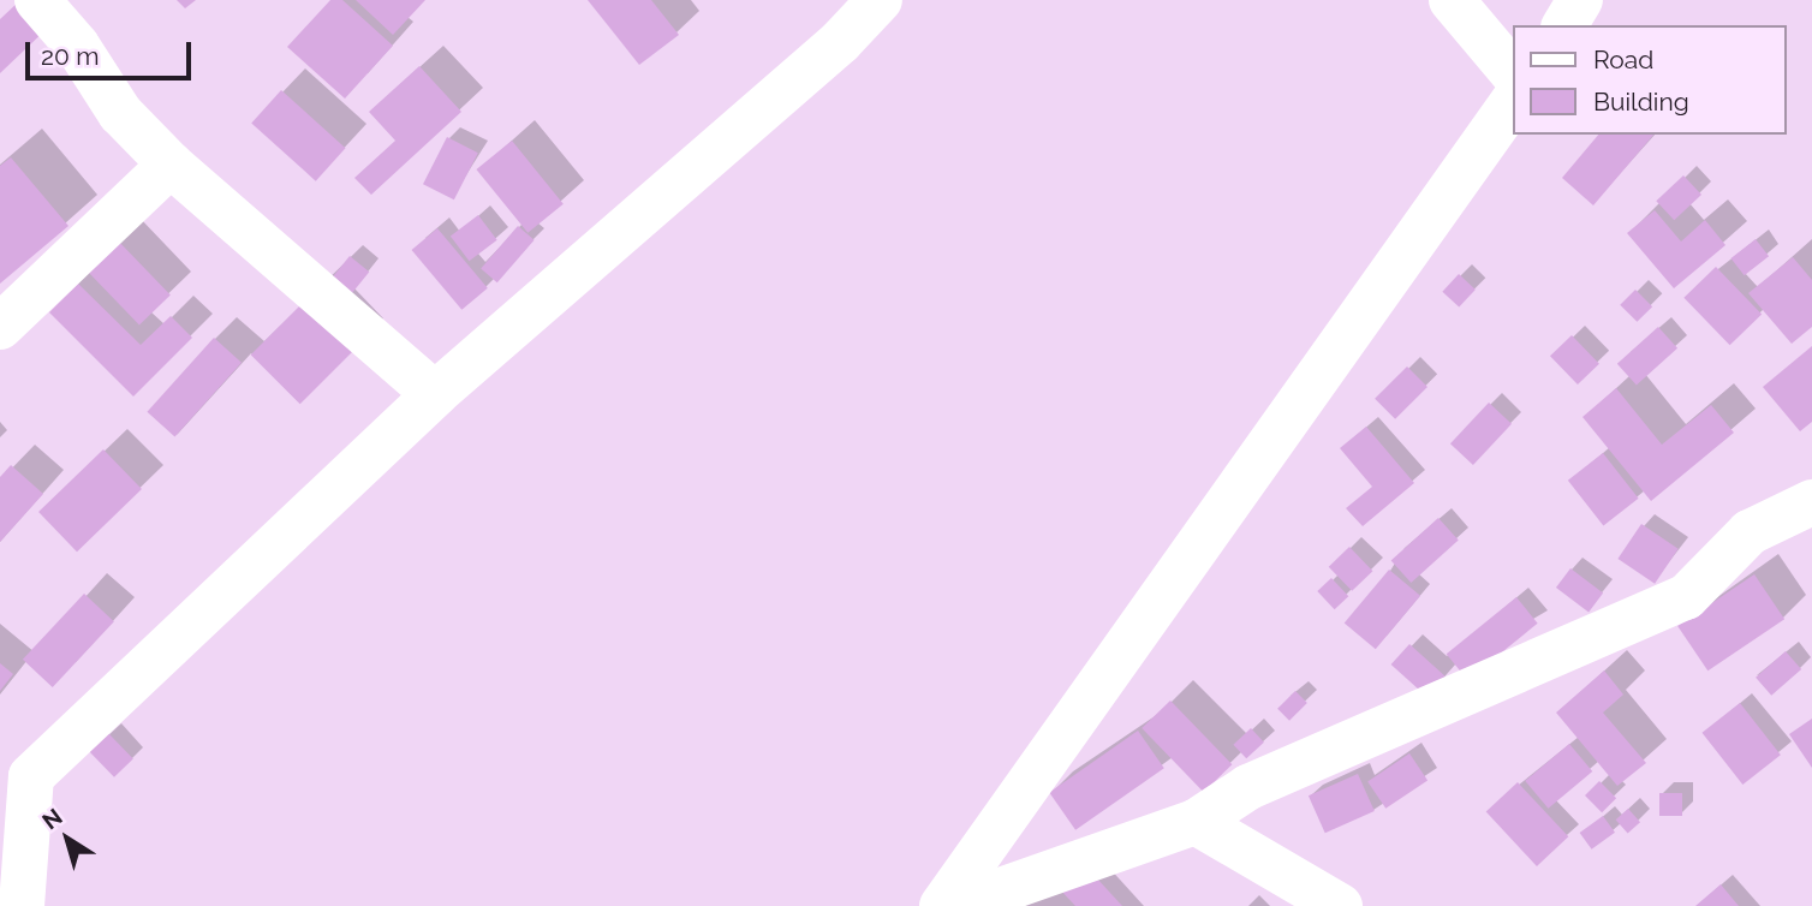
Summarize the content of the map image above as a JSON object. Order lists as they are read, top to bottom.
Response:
{
  "legend": ["Road", "Building"],
  "scale_bar": "20 m",
  "north": "top left"
}
